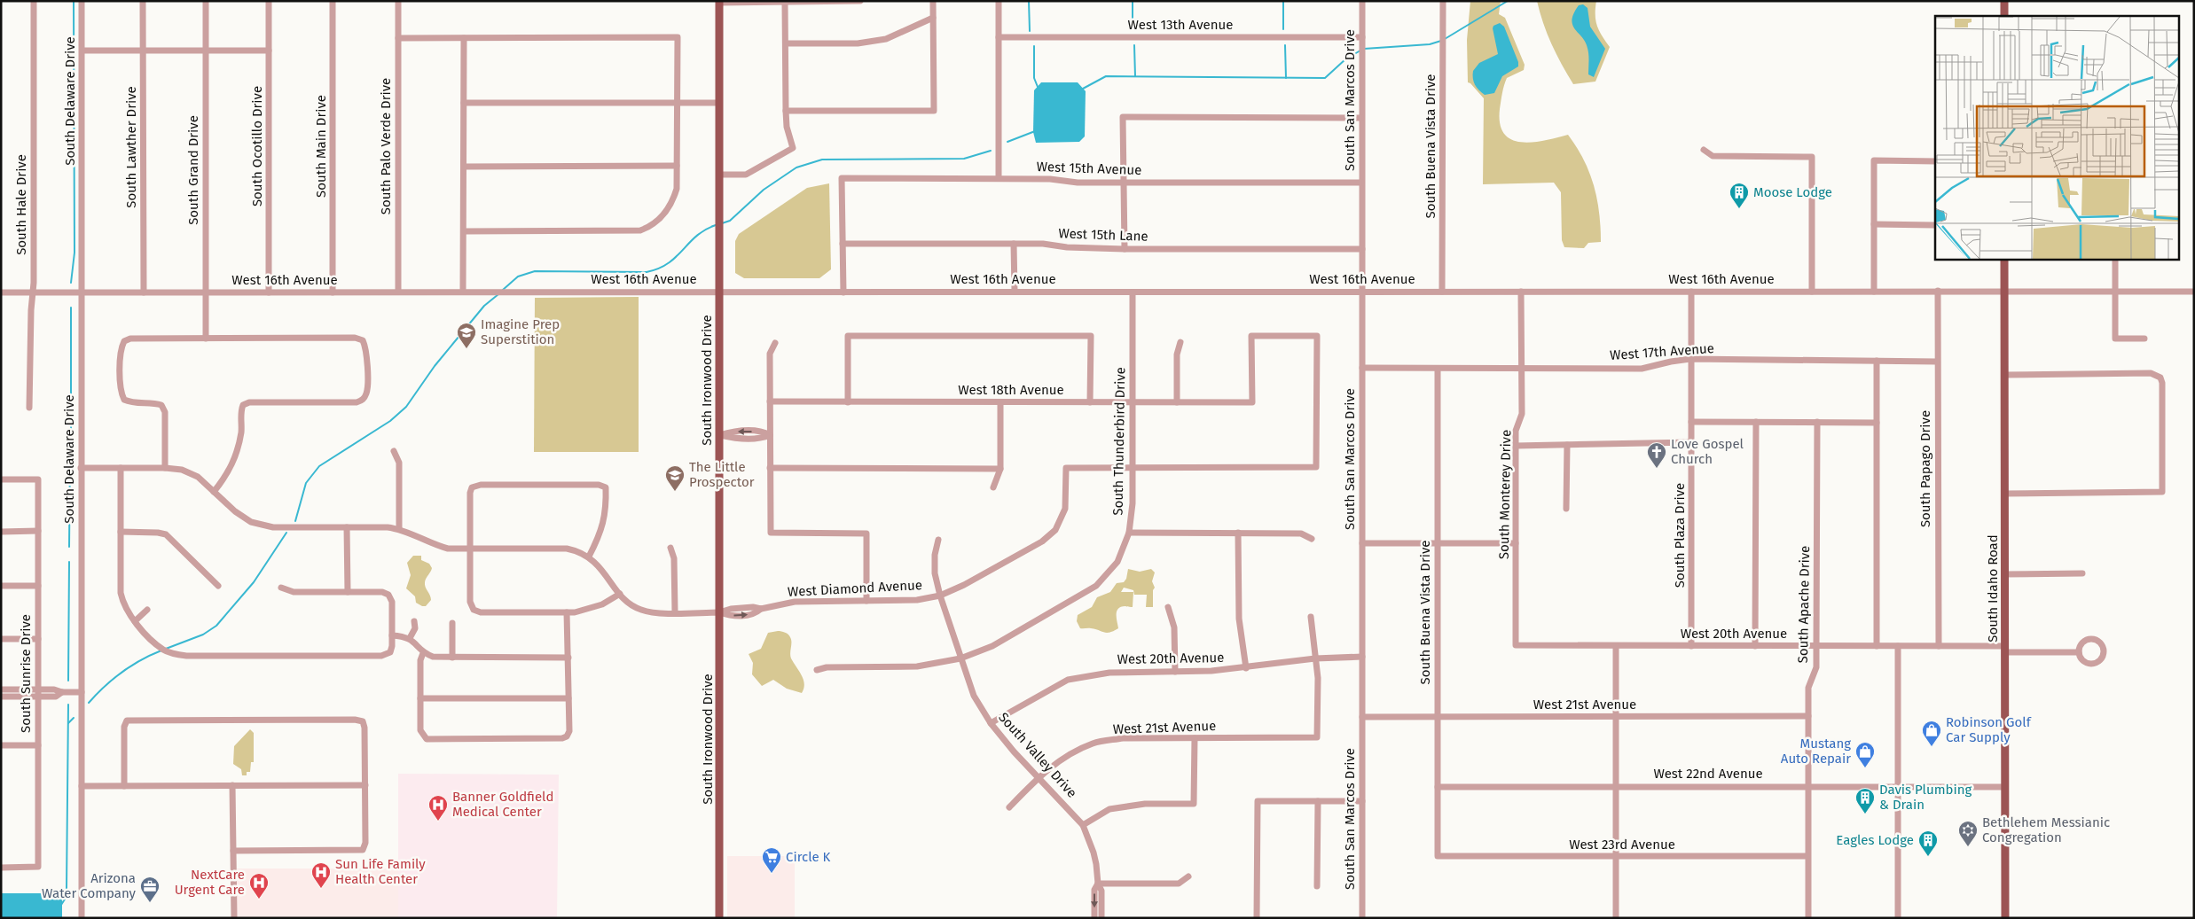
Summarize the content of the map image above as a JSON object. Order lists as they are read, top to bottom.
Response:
{
  "streets": {
    "main road": ["South Ironwood Drive", "South Idaho Road"],
    "street": [
      "West 13th Avenue",
      "South San Marcos Drive",
      "South Delaware Drive",
      "South Ocotillo Drive",
      "South Main Drive",
      "South Palo Verde Drive",
      "South Buena Vista Drive",
      "South Lawther Drive",
      "West 15th Avenue",
      "South Grand Drive",
      "South Hale Drive",
      "West 15th Lane",
      "West 16th Avenue",
      "West 17th Avenue",
      "West 18th Avenue",
      "South Thunderbird Drive",
      "South Papago Drive",
      "South Monterey Drive",
      "South Plaza Drive",
      "West Diamond Avenue",
      "South Apache Drive",
      "West 20th Avenue",
      "South Sunrise Drive",
      "West 21st Avenue",
      "South Valley Drive",
      "West 22nd Avenue",
      "West 23rd Avenue"
    ]
  },
  "crossings": [
    ["West 13th Avenue", "South San Marcos Drive"],
    ["South San Marcos Drive", "West 15th Avenue"],
    ["South San Marcos Drive", "West 15th Lane"],
    ["South San Marcos Drive", "West 16th Avenue"],
    ["South San Marcos Drive", "West 17th Avenue"],
    ["South San Marcos Drive", "West 20th Avenue"],
    ["South San Marcos Drive", "West 21st Avenue"],
    ["South Delaware Drive", "West 16th Avenue"],
    ["South Ocotillo Drive", "West 16th Avenue"],
    ["South Main Drive", "West 16th Avenue"],
    ["South Palo Verde Drive", "West 16th Avenue"],
    ["South Buena Vista Drive", "West 16th Avenue"],
    ["South Buena Vista Drive", "West 17th Avenue"],
    ["South Buena Vista Drive", "West 21st Avenue"],
    ["South Buena Vista Drive", "West 22nd Avenue"],
    ["South Buena Vista Drive", "West 23rd Avenue"],
    ["South Lawther Drive", "West 16th Avenue"],
    ["West 15th Avenue", "West 15th Lane"],
    ["South Grand Drive", "West 16th Avenue"],
    ["South Hale Drive", "West 16th Avenue"],
    ["West 16th Avenue", "South Ironwood Drive"],
    ["West 16th Avenue", "South Thunderbird Drive"],
    ["West 16th Avenue", "South Papago Drive"],
    ["West 16th Avenue", "South Monterey Drive"],
    ["West 16th Avenue", "South Plaza Drive"],
    ["West 16th Avenue", "South Idaho Road"],
    ["West 17th Avenue", "South Papago Drive"],
    ["West 17th Avenue", "South Monterey Drive"],
    ["West 17th Avenue", "South Plaza Drive"],
    ["South Ironwood Drive", "West Diamond Avenue"],
    ["West 18th Avenue", "South Thunderbird Drive"],
    ["West 18th Avenue", "West Diamond Avenue"],
    ["South Thunderbird Drive", "West Diamond Avenue"],
    ["South Thunderbird Drive", "South Valley Drive"],
    ["South Papago Drive", "West 20th Avenue"],
    ["South Monterey Drive", "West 20th Avenue"],
    ["South Plaza Drive", "West 20th Avenue"],
    ["West Diamond Avenue", "South Valley Drive"],
    ["South Idaho Road", "West 20th Avenue"],
    ["South Idaho Road", "West 22nd Avenue"],
    ["South Apache Drive", "West 20th Avenue"],
    ["South Apache Drive", "West 21st Avenue"],
    ["South Apache Drive", "West 22nd Avenue"],
    ["South Apache Drive", "West 23rd Avenue"],
    ["West 20th Avenue", "West 21st Avenue"],
    ["West 20th Avenue", "South Valley Drive"],
    ["West 21st Avenue", "South Valley Drive"]
  ],
  "places": {
    "building": ["Moose Lodge", "Davis Plumbing & Drain", "Eagles Lodge"],
    "school or university": ["Imagine Prep Superstition", "The Little Prospector"],
    "church": ["Love Gospel Church"],
    "shop": ["Robinson Golf Car Supply", "Mustang Auto Repair"],
    "hospital": ["Banner Goldfield Medical Center", "Sun Life Family Health Center", "NextCare Urgent Care"],
    "synagogue": ["Bethlehem Messianic Congregation"],
    "supermarket": ["Circle K"],
    "office": ["Arizona Water Company"]
  }
}
